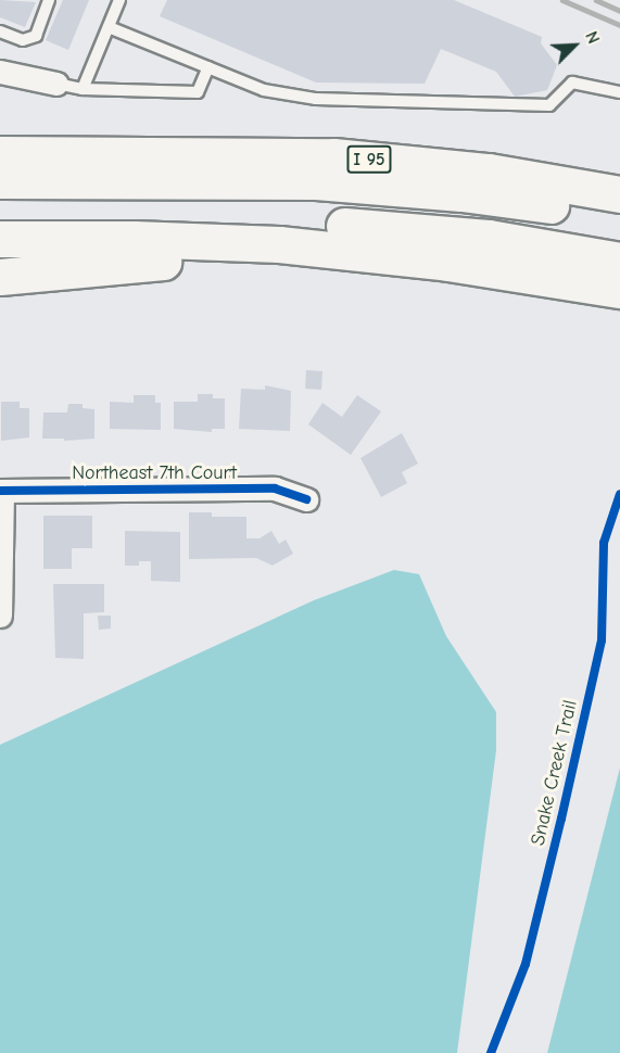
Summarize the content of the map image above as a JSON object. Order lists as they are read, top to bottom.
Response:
{
  "streets": {
    "highway": ["I 95"],
    "street": ["Northeast 7th Court"],
    "cycle path": ["Snake Creek Trail"]
  },
  "north": "top right"
}
